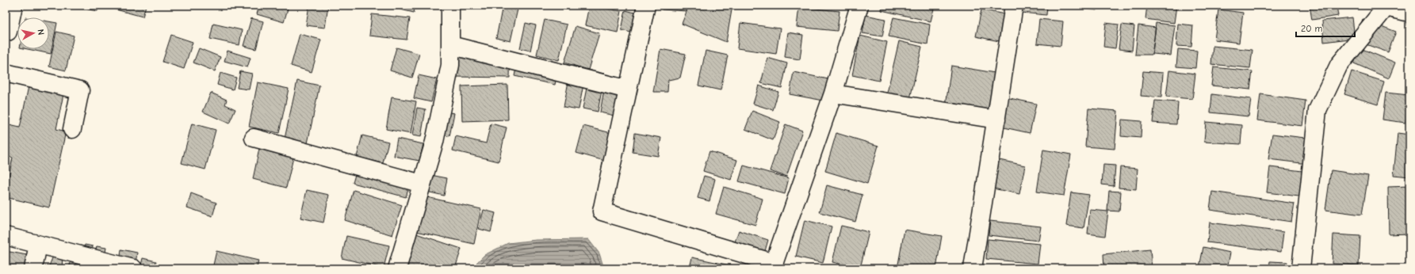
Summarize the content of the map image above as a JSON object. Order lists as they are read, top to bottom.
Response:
{
  "scale_bar": "20 m",
  "north": "right"
}
